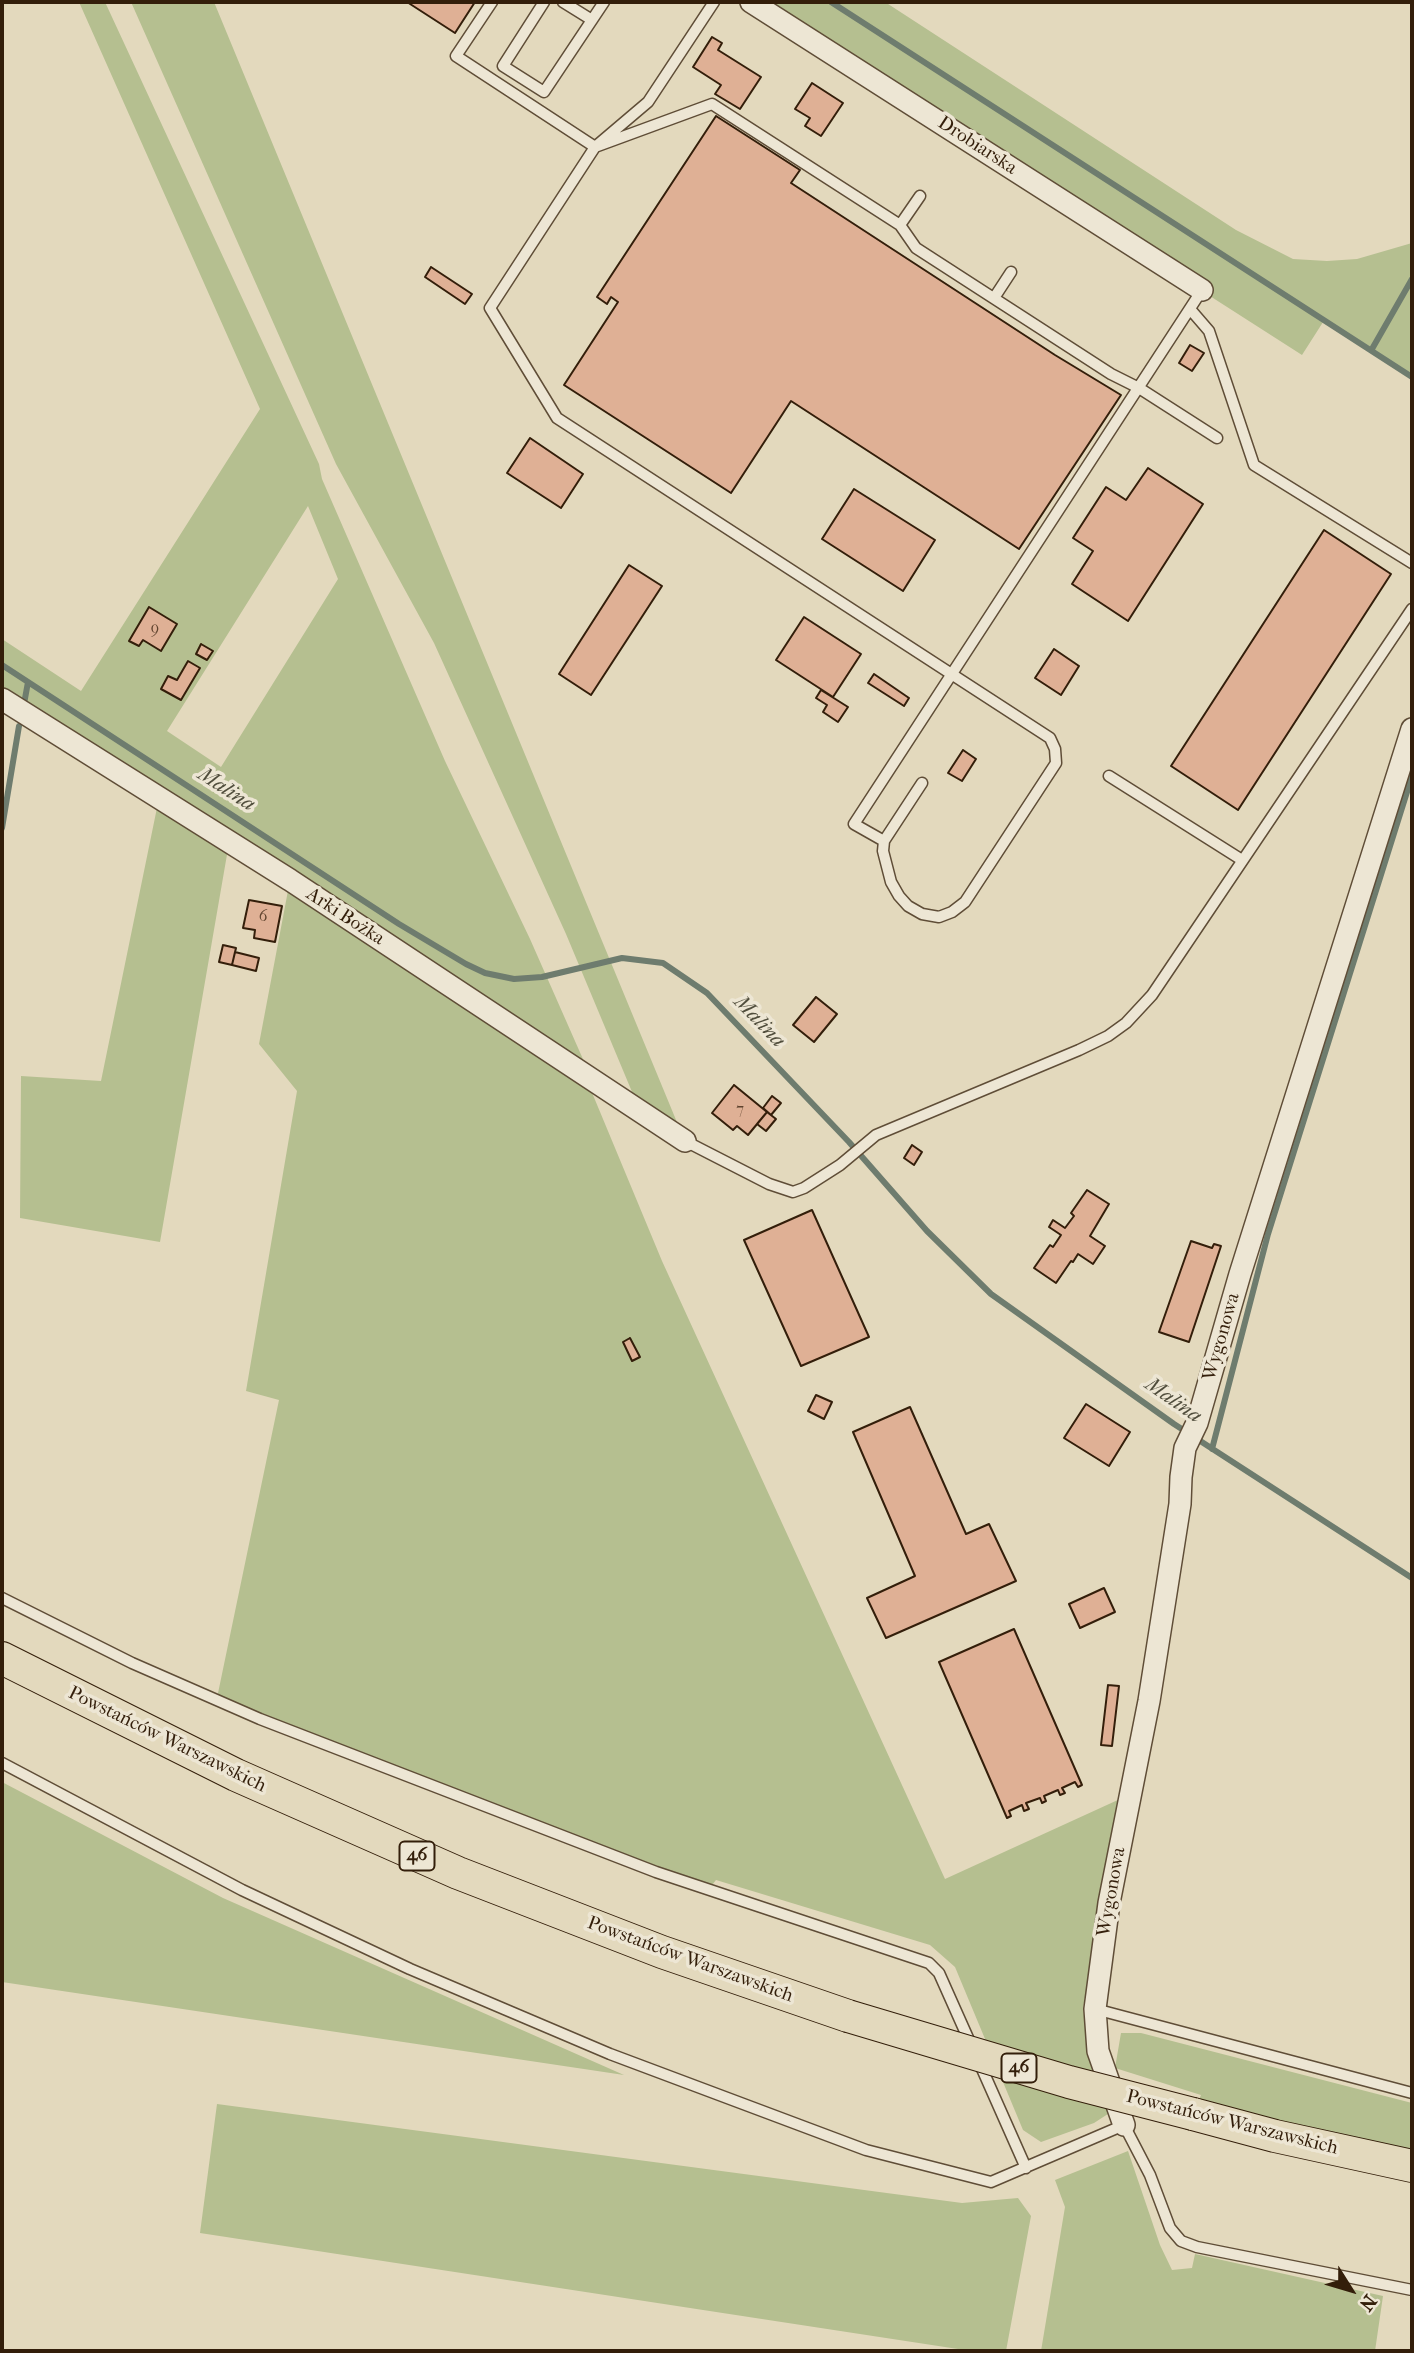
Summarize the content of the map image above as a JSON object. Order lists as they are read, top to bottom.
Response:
{
  "streets": {
    "main road": ["Powstańców Warszawskich", "46"],
    "street": ["Drobiarska", "Arki Bożka", "Wygonowa"]
  },
  "water": ["Malina"],
  "house_numbers": ["9", "6", "7"],
  "north": "bottom right"
}
